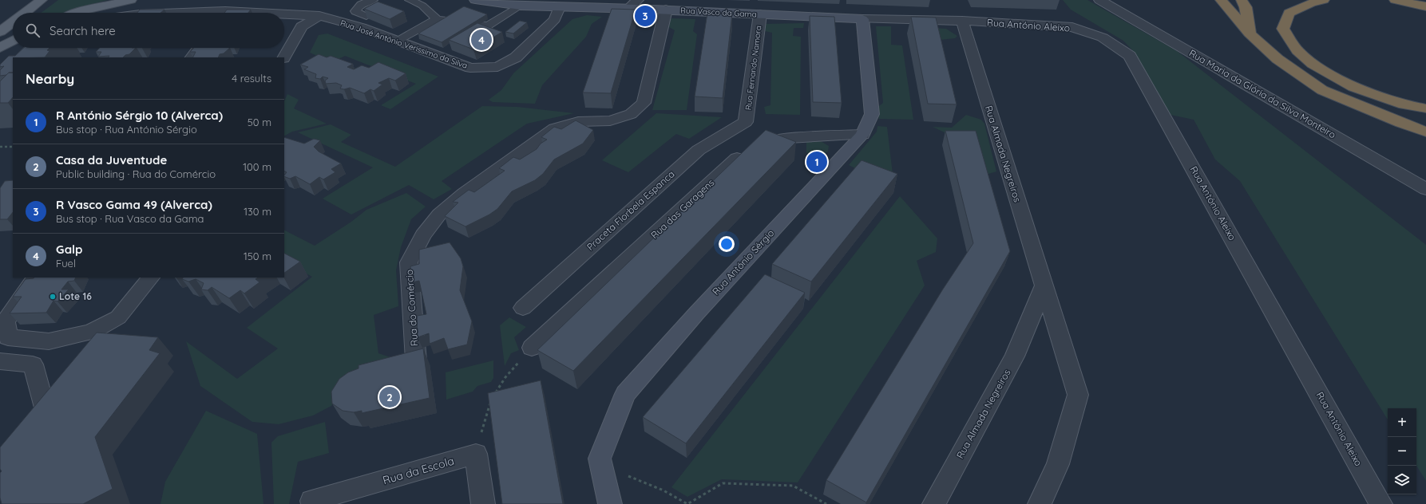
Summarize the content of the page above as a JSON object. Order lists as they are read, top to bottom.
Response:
{
  "streets": {
    "main road": ["Rua Vasco da Gama", "Rua António Sérgio"],
    "street": [
      "Rua António Aleixo",
      "Rua José António Verissimo da Silva",
      "Rua Fernando Namora",
      "Rua Maria da Glória da Silva Monteiro",
      "Rua Almada Negreiros",
      "Rua das Garagens",
      "Praceta Florbela Espanca",
      "Rua do Comércio",
      "Rua da Escola"
    ]
  },
  "crossings": [
    ["Rua Vasco da Gama", "Rua António Aleixo"],
    ["Rua Vasco da Gama", "Rua José António Verissimo da Silva"],
    ["Rua Vasco da Gama", "Rua Fernando Namora"],
    ["Rua Vasco da Gama", "Rua Almada Negreiros"],
    ["Rua Vasco da Gama", "Rua António Sérgio"],
    ["Rua Vasco da Gama", "Rua do Comércio"],
    ["Rua António Aleixo", "Rua Almada Negreiros"],
    ["Rua Fernando Namora", "Praceta Florbela Espanca"],
    ["Rua das Garagens", "Rua António Sérgio"]
  ],
  "places": ["Lote 16"],
  "page": {
    "pins": [
      "3",
      "4",
      "1",
      "2"
    ],
    "search": "Search here",
    "heading": ["Nearby", "4 results"],
    "list": [
      {
        "mark": "1",
        "name": "R António Sérgio 10 (Alverca)",
        "note": "Bus stop · Rua António Sérgio",
        "value": "50 m"
      },
      {
        "mark": "2",
        "name": "Casa da Juventude",
        "note": "Public building · Rua do Comércio",
        "value": "100 m"
      },
      {
        "mark": "3",
        "name": "R Vasco Gama 49 (Alverca)",
        "note": "Bus stop · Rua Vasco da Gama",
        "value": "130 m"
      },
      {
        "mark": "4",
        "name": "Galp",
        "note": "Fuel",
        "value": "150 m"
      }
    ],
    "map_buttons": ["+", "−"]
  }
}
